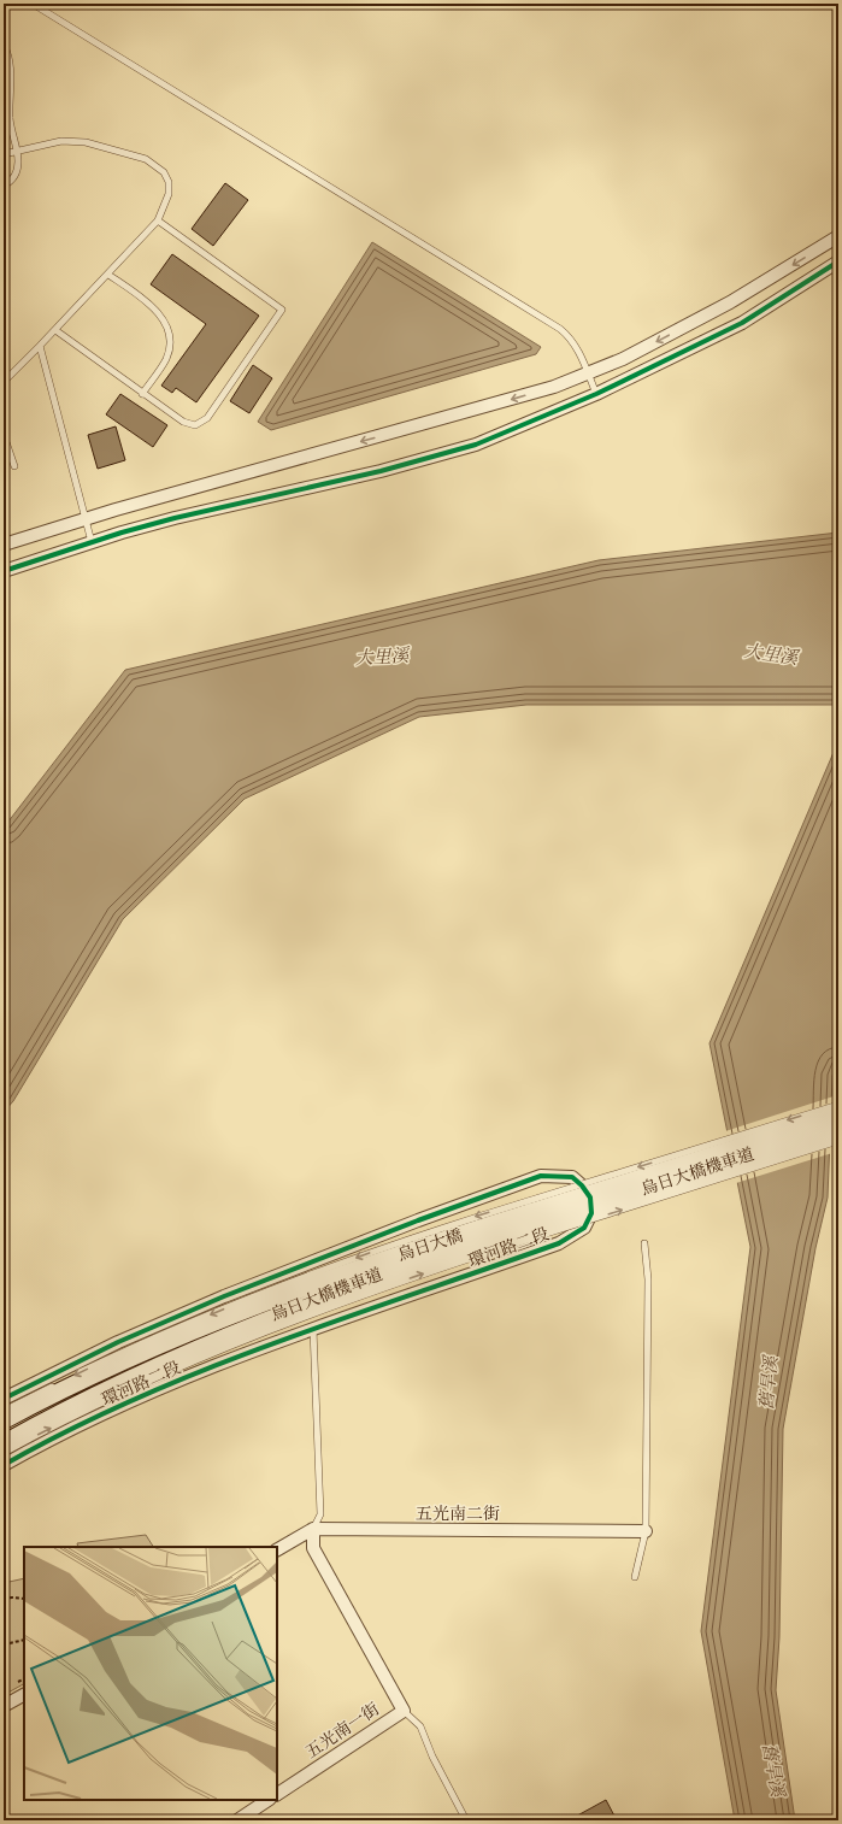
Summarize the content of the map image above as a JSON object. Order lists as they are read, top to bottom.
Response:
{
  "streets": {
    "street": [
      "烏日大橋",
      "環河路二段",
      "五光南二街",
      "五光南一街"
    ],
    "lane": ["烏日大橋機車道"]
  },
  "crossings": [
    ["烏日大橋機車道", "烏日大橋"]
  ],
  "water": ["大里溪", "舊旱溪"]
}
